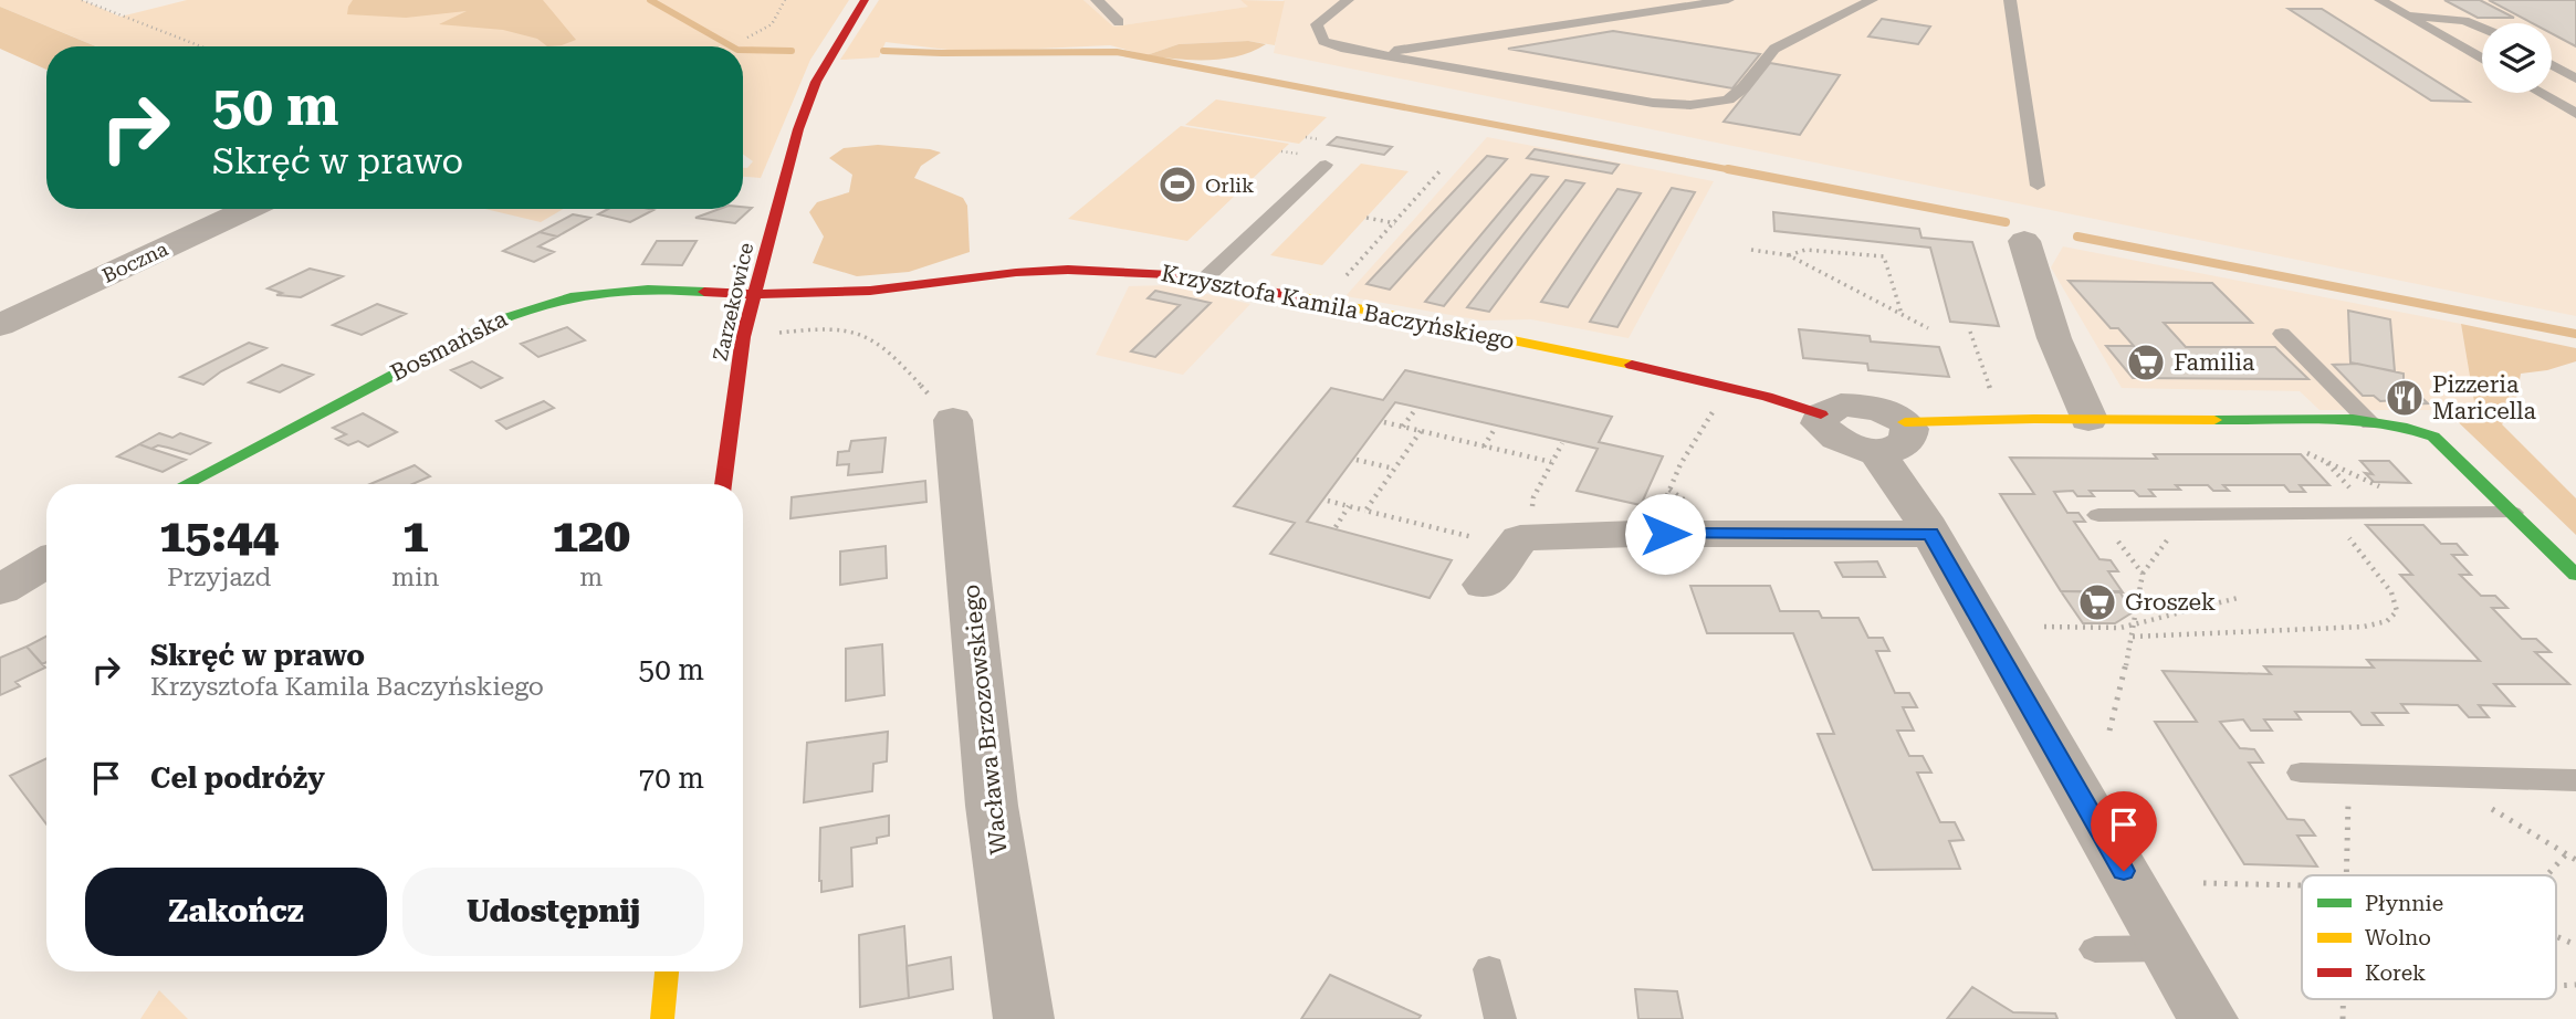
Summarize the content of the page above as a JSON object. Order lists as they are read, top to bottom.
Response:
{
  "streets": {
    "street": [
      "Boczna",
      "Zarzekowice",
      "Krzysztofa Kamila Baczyńskiego",
      "Bosmańska",
      "Wacława Brzozowskiego"
    ]
  },
  "crossings": [
    ["Zarzekowice", "Krzysztofa Kamila Baczyńskiego"],
    ["Zarzekowice", "Bosmańska"],
    ["Krzysztofa Kamila Baczyńskiego", "Bosmańska"]
  ],
  "places": {
    "sports": ["Orlik"],
    "supermarket": ["Familia", "Groszek"],
    "restaurant": ["Pizzeria Maricella"]
  },
  "legend": ["Płynnie", "Wolno", "Korek"],
  "page": {
    "turn": ["50 m", "Skręć w prawo"],
    "eta": [
      "15:44",
      "Przyjazd",
      "1",
      "min",
      "120",
      "m"
    ],
    "list": [
      {
        "name": "Skręć w prawo",
        "note": "Krzysztofa Kamila Baczyńskiego",
        "value": "50 m"
      },
      {
        "name": "Cel podróży",
        "value": "70 m"
      }
    ],
    "buttons": ["Zakończ", "Udostępnij"]
  }
}
